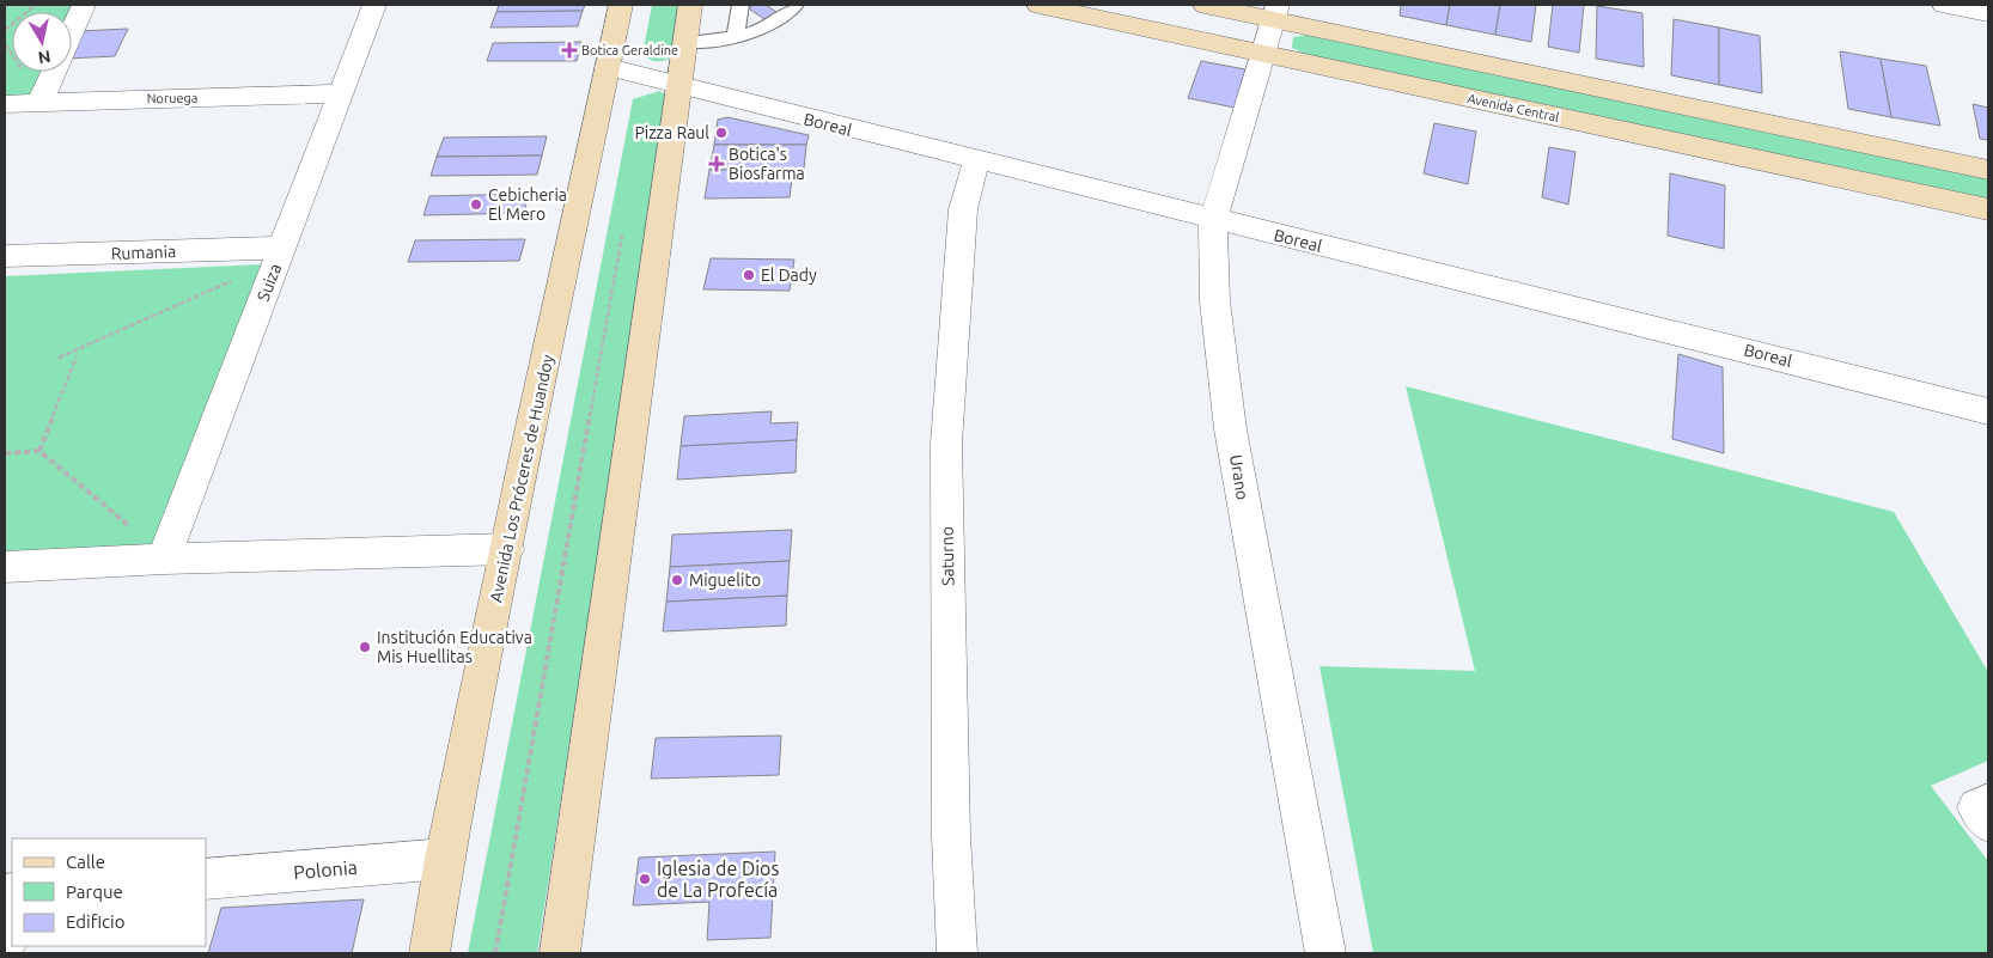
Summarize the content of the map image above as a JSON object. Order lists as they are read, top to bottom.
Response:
{
  "streets": {
    "main road": ["Avenida Central", "Avenida Los Próceres de Huandoy"],
    "street": [
      "Noruega",
      "Boreal",
      "Rumania",
      "Suiza",
      "Urano",
      "Saturno",
      "Polonia"
    ]
  },
  "crossings": [
    ["Noruega", "Suiza"],
    ["Avenida Central", "Urano"],
    ["Boreal", "Urano"],
    ["Boreal", "Avenida Los Próceres de Huandoy"],
    ["Boreal", "Saturno"],
    ["Rumania", "Suiza"],
    ["Avenida Los Próceres de Huandoy", "Polonia"]
  ],
  "places": {
    "health": ["Botica Geraldine", "Botica's Biosfarma"],
    "other": [
      "Pizza Raul",
      "Cebicheria El Mero",
      "El Dady",
      "Miguelito",
      "Institución Educativa Mis Huellitas",
      "Iglesia de Dios de La Profecía"
    ]
  },
  "legend": ["Calle", "Parque", "Edificio"],
  "north": "bottom"
}
